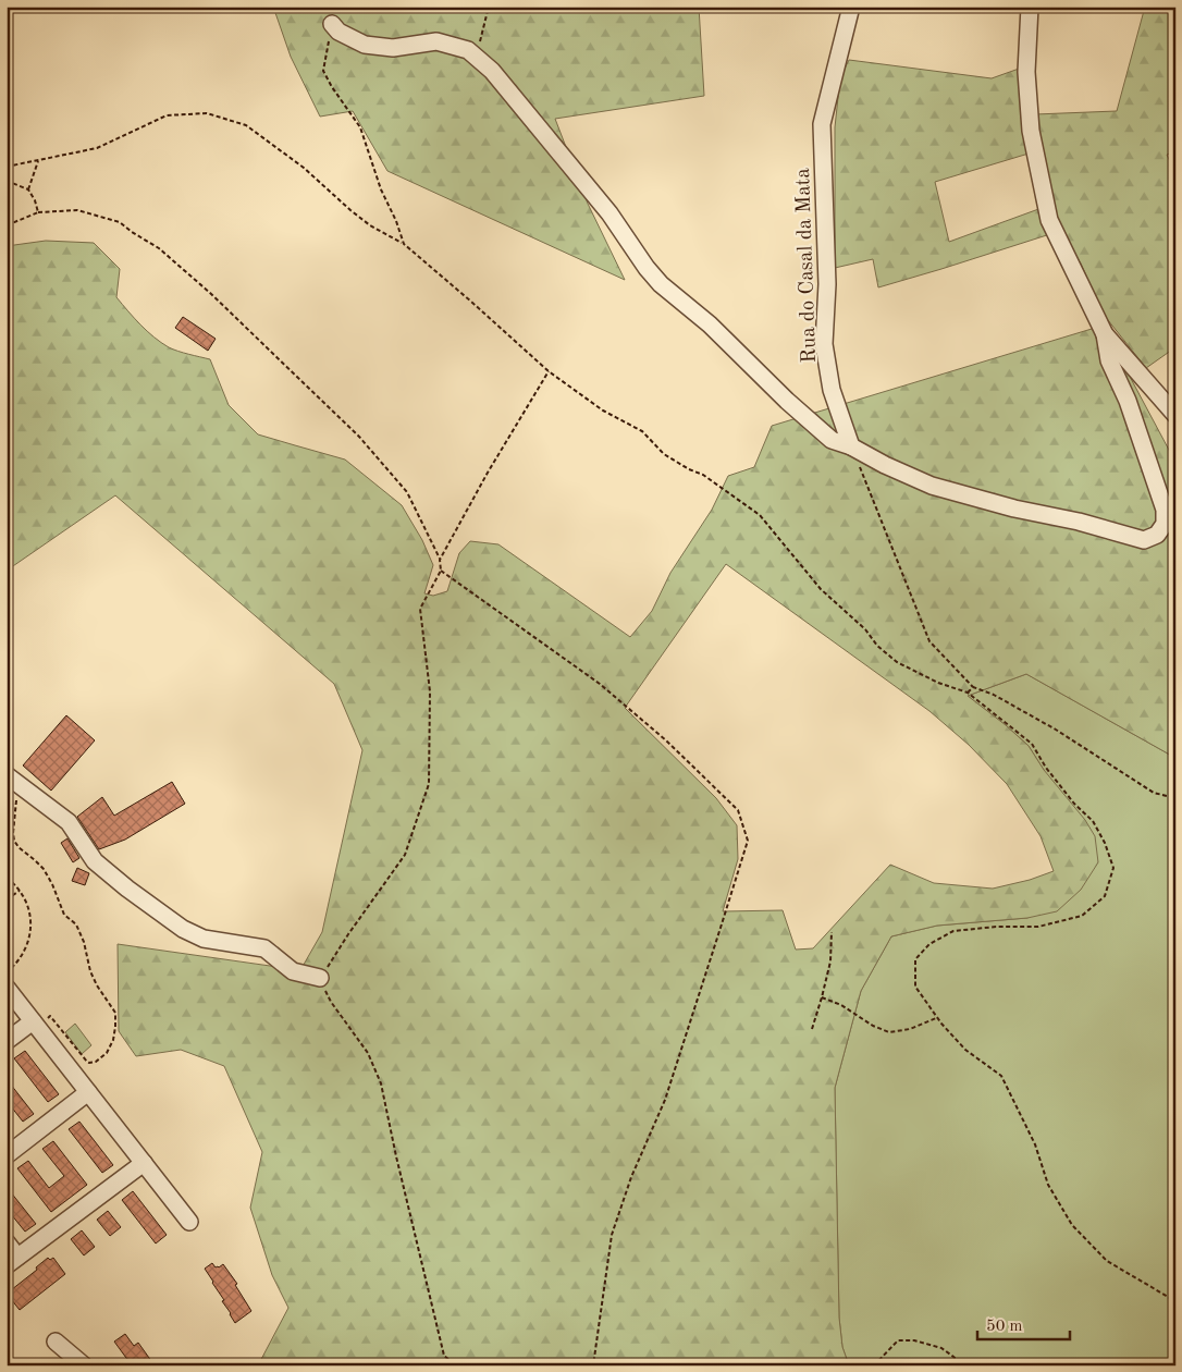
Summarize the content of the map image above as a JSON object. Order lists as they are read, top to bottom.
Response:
{
  "streets": {
    "street": ["Rua do Casal da Mata"]
  },
  "scale_bar": "50 m"
}
